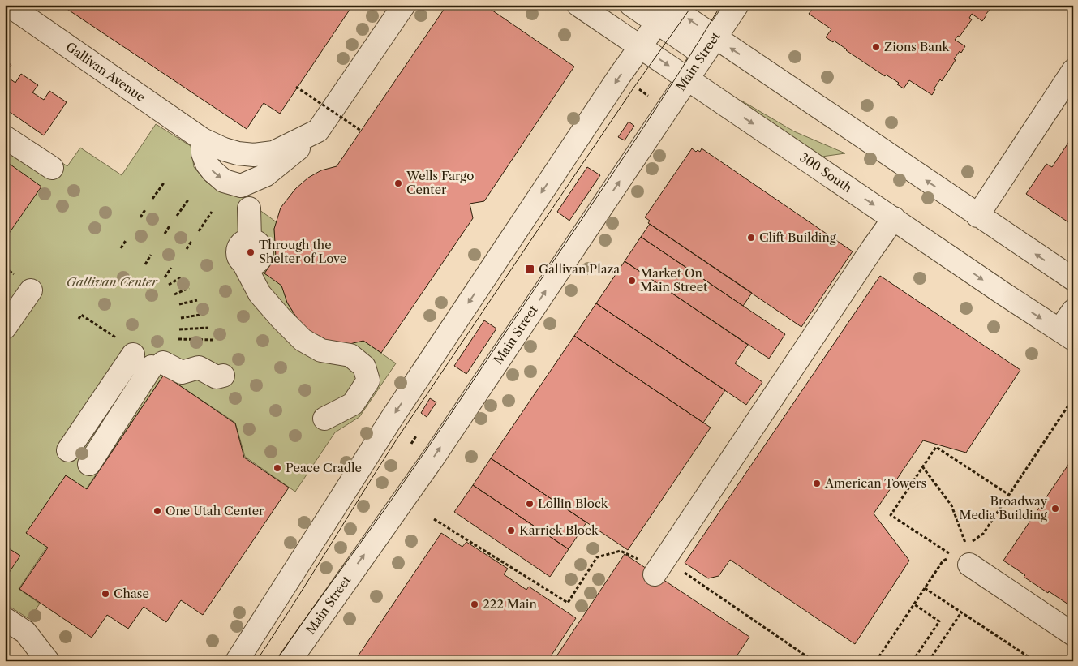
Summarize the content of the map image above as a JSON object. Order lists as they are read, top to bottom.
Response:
{
  "streets": {
    "street": ["Main Street", "Gallivan Avenue", "300 South"]
  },
  "crossings": [
    ["Main Street", "300 South"]
  ],
  "parks": ["Gallivan Center"],
  "places": {
    "other": [
      "Zions Bank",
      "Wells Fargo Center",
      "Clift Building",
      "Through the Shelter of Love",
      "Market On Main Street",
      "Peace Cradle",
      "American Towers",
      "Lollin Block",
      "Broadway Media Building",
      "One Utah Center",
      "Karrick Block",
      "Chase",
      "222 Main"
    ],
    "transit": ["Gallivan Plaza"]
  }
}
